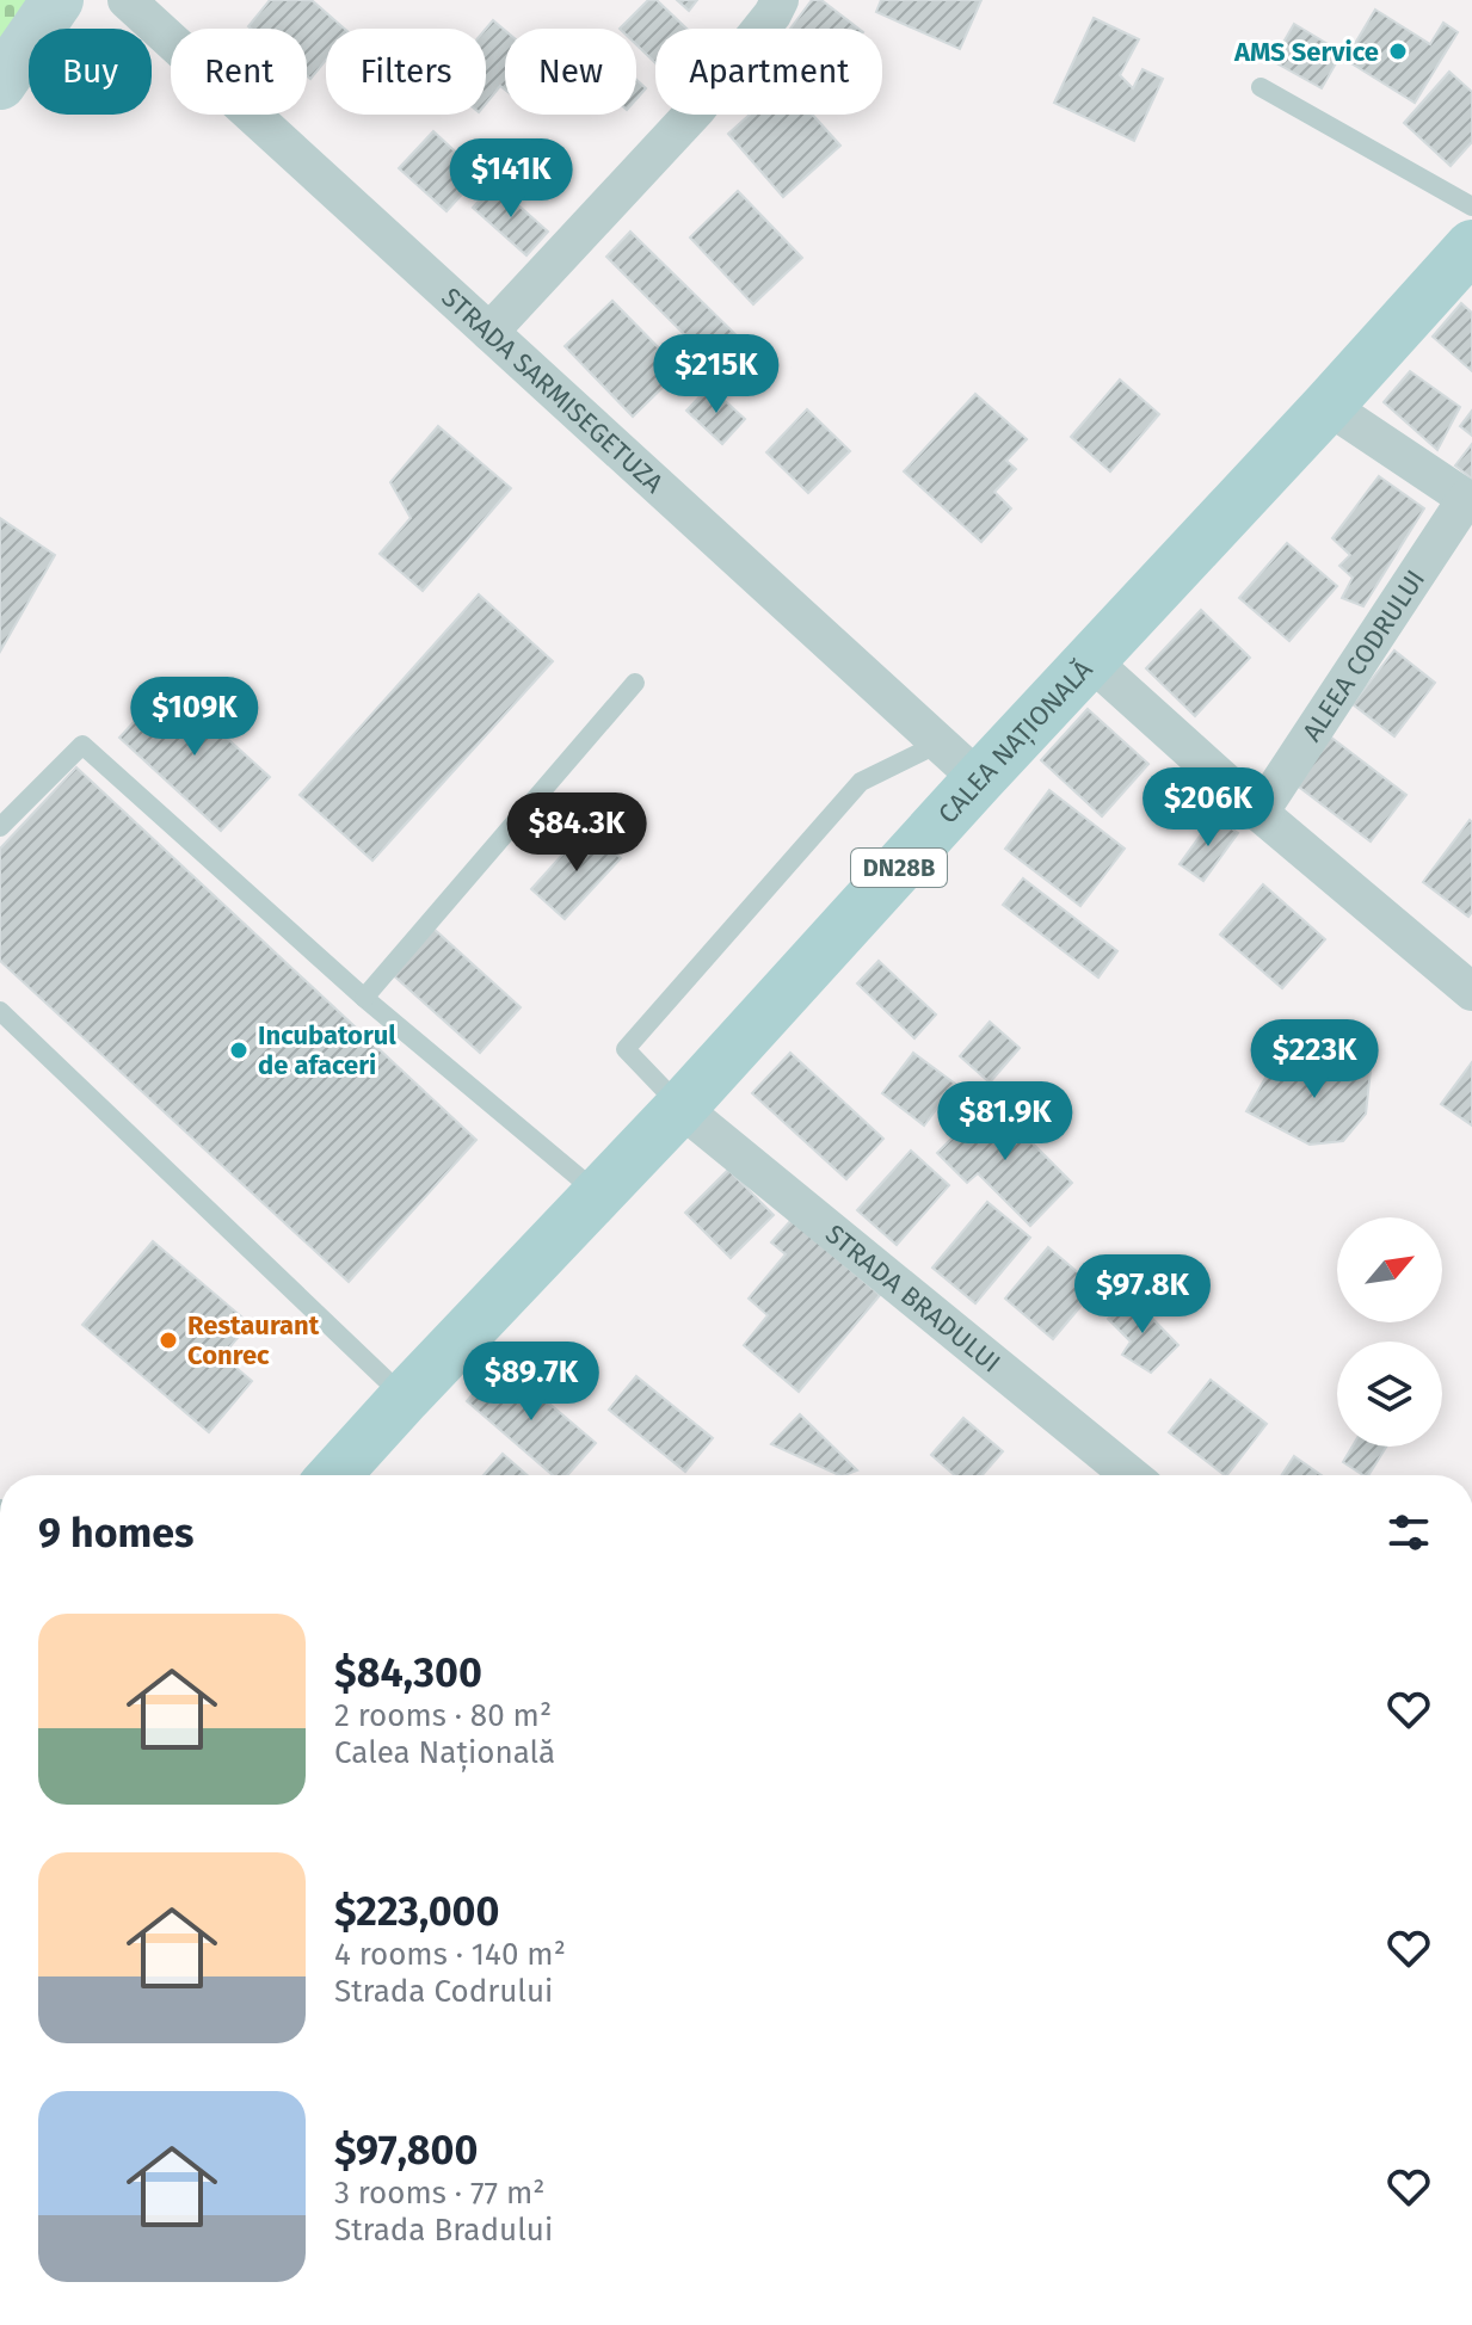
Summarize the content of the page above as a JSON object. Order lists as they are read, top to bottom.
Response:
{
  "streets": {
    "main road": ["CALEA NAȚIONALĂ", "DN28B"],
    "street": ["STRADA SARMISEGETUZA", "ALEEA CODRULUI", "STRADA BRADULUI"]
  },
  "crossings": [
    ["STRADA SARMISEGETUZA", "CALEA NAȚIONALĂ"],
    ["CALEA NAȚIONALĂ", "STRADA BRADULUI"]
  ],
  "places": ["AMS Service", "Incubatorul de afaceri", "Restaurant Conrec"],
  "north": "top right",
  "page": {
    "chip": [
      "Buy",
      "Rent",
      "Filters",
      "New",
      "Apartment"
    ],
    "price": [
      "$141K",
      "$215K",
      "$109K",
      "$206K",
      "$84.3K",
      "$223K",
      "$81.9K",
      "$97.8K",
      "$89.7K"
    ],
    "heading": "9 homes",
    "list": [
      {
        "name": "$84,300",
        "note": "2 rooms · 80 m² · Calea Națională"
      },
      {
        "name": "$223,000",
        "note": "4 rooms · 140 m² · Strada Codrului"
      },
      {
        "name": "$97,800",
        "note": "3 rooms · 77 m² · Strada Bradului"
      }
    ]
  }
}
